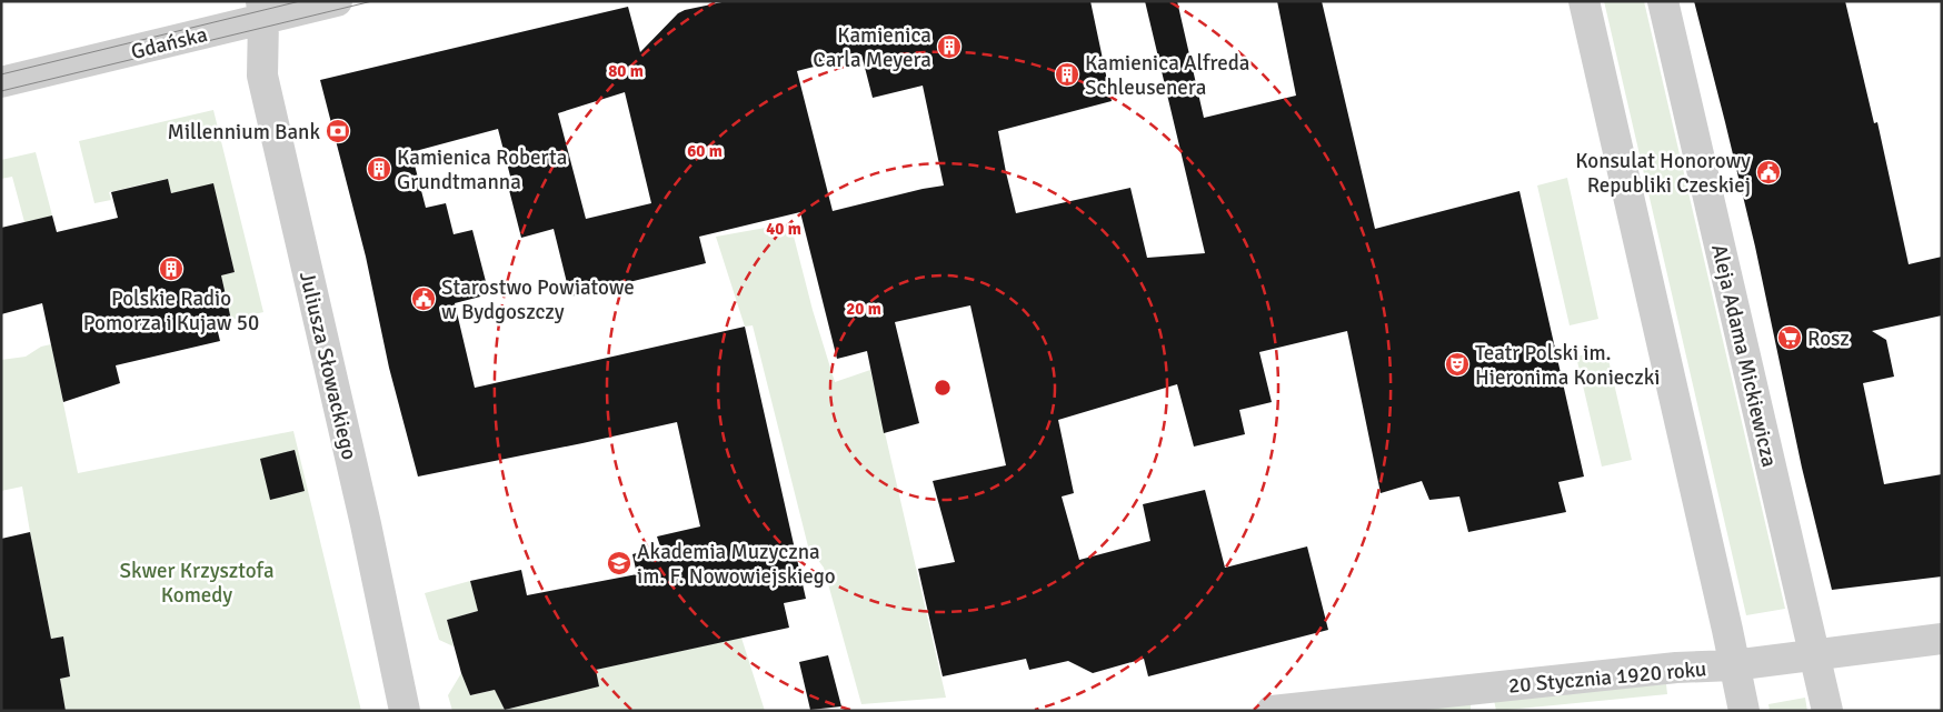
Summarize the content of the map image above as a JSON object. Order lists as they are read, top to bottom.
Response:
{
  "streets": {
    "street": [
      "Gdańska",
      "Aleja Adama Mickiewicza",
      "Juliusza Słowackiego",
      "20 Stycznia 1920 roku"
    ]
  },
  "crossings": [
    ["Gdańska", "Juliusza Słowackiego"],
    ["Aleja Adama Mickiewicza", "20 Stycznia 1920 roku"]
  ],
  "parks": ["Skwer Krzysztofa Komedy"],
  "places": {
    "building": [
      "Kamienica Carla Meyera",
      "Kamienica Alfreda Schleusenera",
      "Kamienica Roberta Grundtmanna",
      "Polskie Radio Pomorza i Kujaw 50"
    ],
    "bank": ["Millennium Bank"],
    "public building": ["Konsulat Honorowy Republiki Czeskiej", "Starostwo Powiatowe w Bydgoszczy"],
    "supermarket": ["Rosz"],
    "theatre": ["Teatr Polski im. Hieronima Konieczki"],
    "school or university": ["Akademia Muzyczna im. F. Nowowiejskiego"]
  },
  "rings": [
    "80 m",
    "60 m",
    "40 m",
    "20 m"
  ]
}
